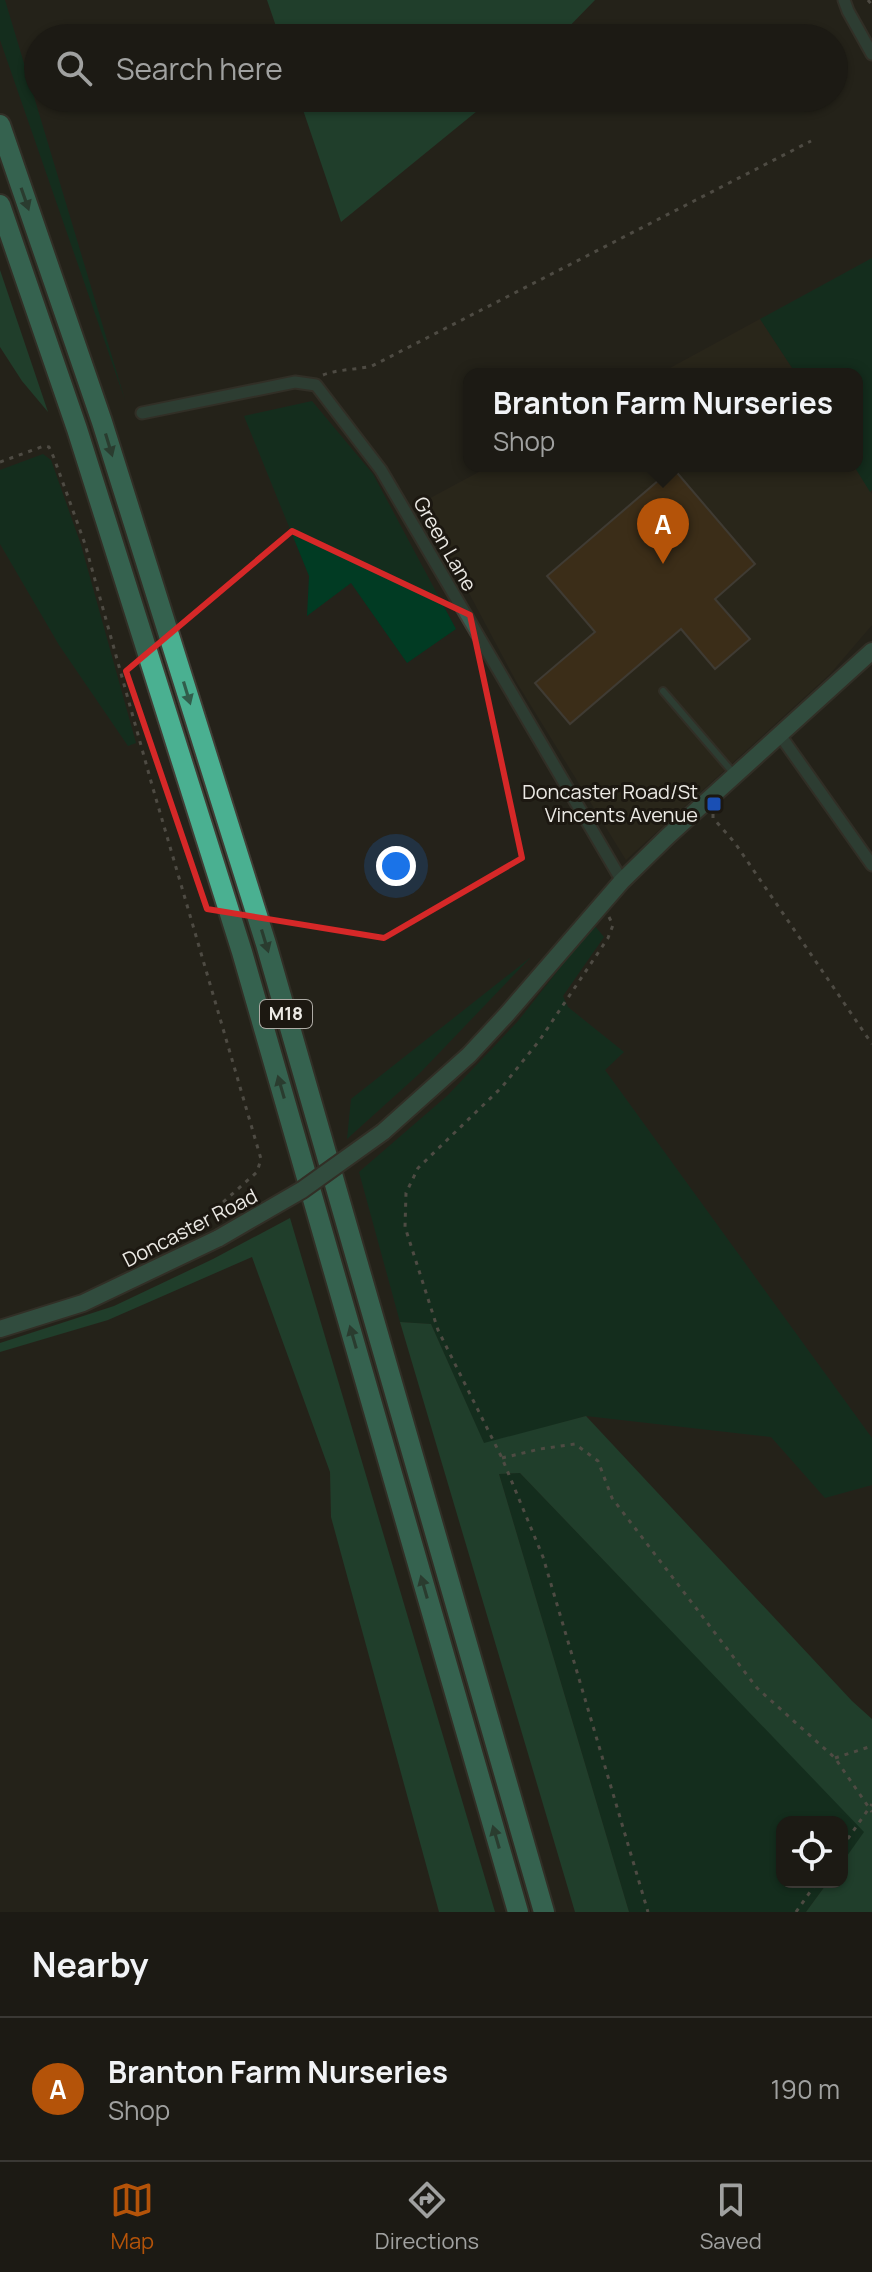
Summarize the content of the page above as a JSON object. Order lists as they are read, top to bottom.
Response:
{
  "streets": {
    "highway": ["M18"],
    "main road": ["Doncaster Road"],
    "street": ["Green Lane"]
  },
  "crossings": [
    ["Green Lane", "Doncaster Road"]
  ],
  "places": {
    "transit": ["Doncaster Road/St Vincents Avenue"]
  },
  "page": {
    "search": "Search here",
    "popup": ["Branton Farm Nurseries", "Shop"],
    "pins": "A",
    "heading": "Nearby",
    "list": [
      {
        "mark": "A",
        "name": "Branton Farm Nurseries",
        "note": "Shop",
        "value": "190 m"
      }
    ],
    "nav": ["Map", "Directions", "Saved"]
  }
}
